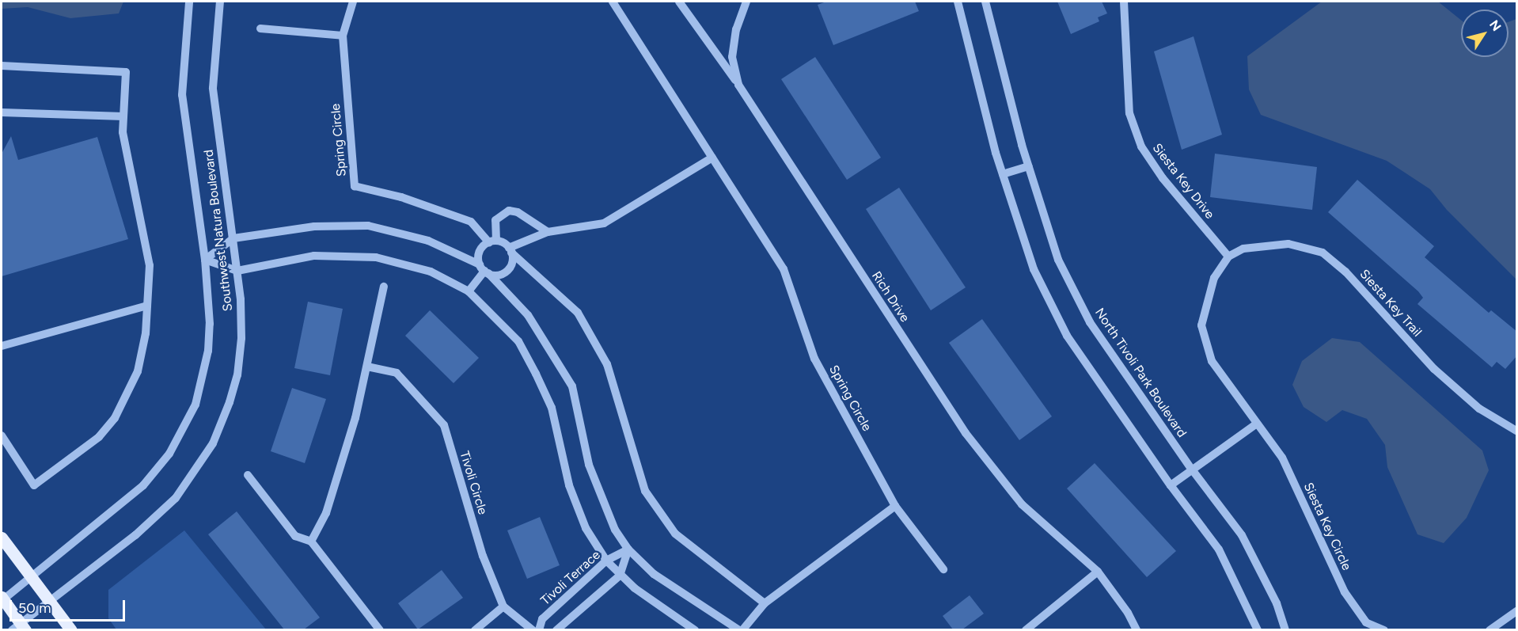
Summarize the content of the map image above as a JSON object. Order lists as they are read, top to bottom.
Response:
{
  "streets": {
    "street": [
      "Spring Circle",
      "Siesta Key Drive",
      "Southwest Natura Boulevard",
      "Rich Drive",
      "Siesta Key Trail",
      "North Tivoli Park Boulevard",
      "Tivoli Circle",
      "Siesta Key Circle",
      "Tivoli Terrace"
    ]
  },
  "crossings": [
    ["Siesta Key Drive", "Siesta Key Trail"],
    ["Siesta Key Drive", "Siesta Key Circle"],
    ["Siesta Key Trail", "Siesta Key Circle"]
  ],
  "scale_bar": "50 m",
  "north": "top right"
}
